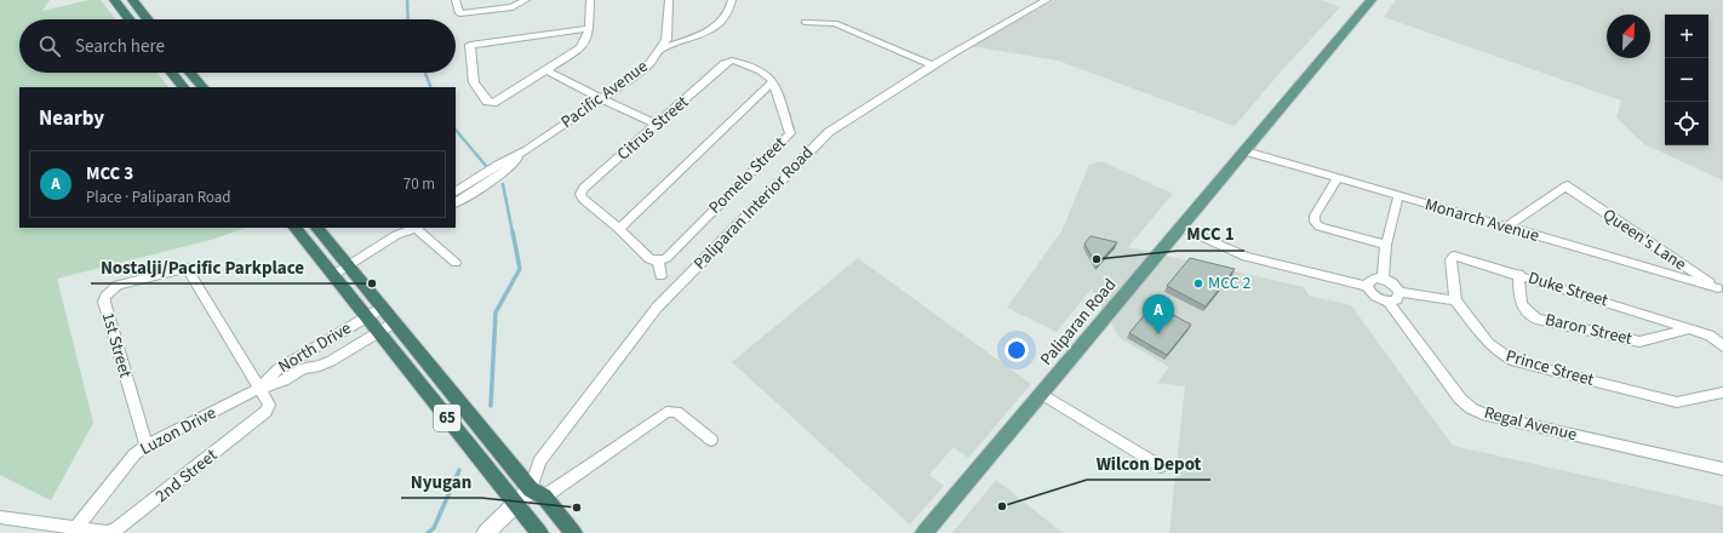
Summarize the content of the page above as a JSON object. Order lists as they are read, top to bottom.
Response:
{
  "streets": {
    "highway": ["65"],
    "main road": ["Paliparan Road"],
    "street": [
      "Pacific Avenue",
      "Citrus Street",
      "Pomelo Street",
      "Paliparan Interior Road",
      "Monarch Avenue",
      "Queen's Lane",
      "Duke Street",
      "Baron Street",
      "1st Street",
      "North Drive",
      "Prince Street",
      "Regal Avenue",
      "Luzon Drive",
      "2nd Street"
    ]
  },
  "crossings": [
    ["Citrus Street", "Pomelo Street"],
    ["Paliparan Interior Road", "65"],
    ["Monarch Avenue", "Queen's Lane"],
    ["Monarch Avenue", "Paliparan Road"],
    ["Duke Street", "Baron Street"],
    ["Duke Street", "Prince Street"],
    ["1st Street", "North Drive"],
    ["1st Street", "Luzon Drive"],
    ["1st Street", "2nd Street"],
    ["North Drive", "65"],
    ["North Drive", "Luzon Drive"],
    ["North Drive", "2nd Street"],
    ["Luzon Drive", "2nd Street"]
  ],
  "places": [
    "MCC 1",
    "Nostalji/Pacific Parkplace",
    "MCC 2",
    "Wilcon Depot",
    "Nyugan"
  ],
  "north": "top right",
  "page": {
    "map_buttons": ["+", "−"],
    "search": "Search here",
    "heading": "Nearby",
    "list": [
      {
        "mark": "A",
        "name": "MCC 3",
        "note": "Place · Paliparan Road",
        "value": "70 m"
      }
    ],
    "pins": "A"
  }
}
